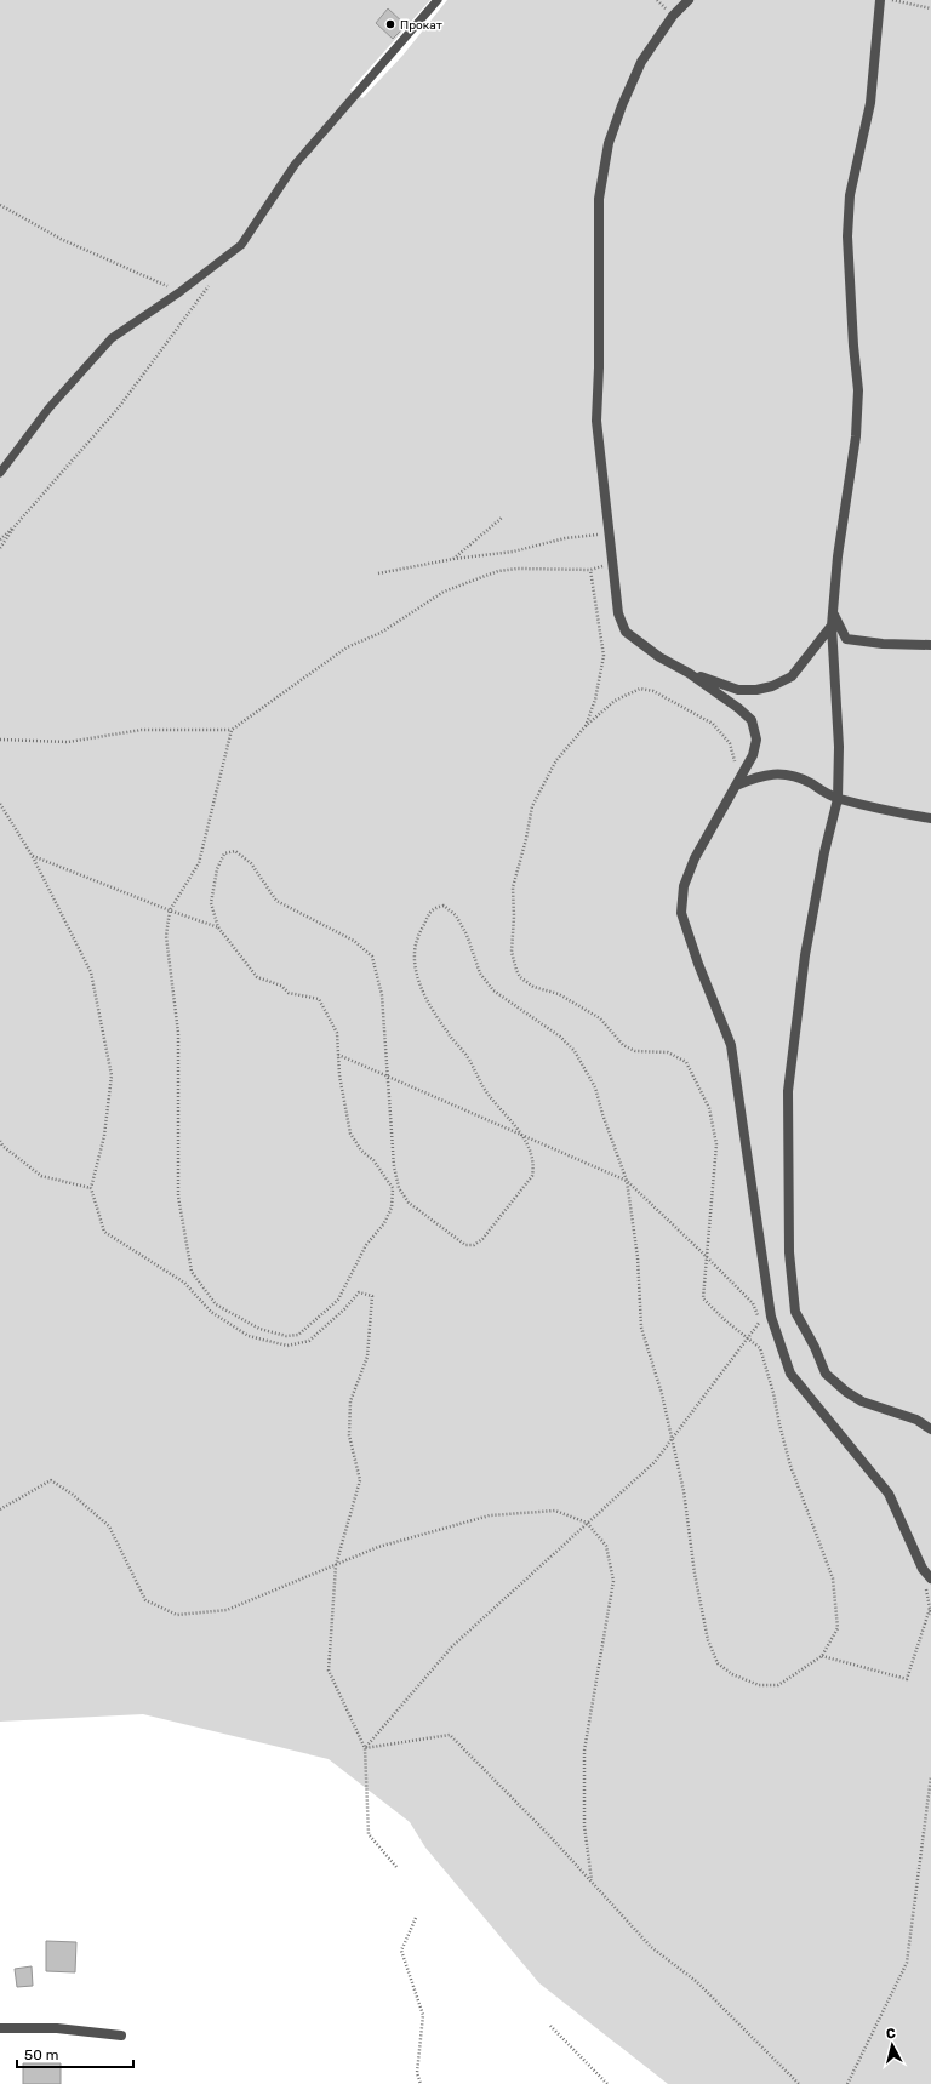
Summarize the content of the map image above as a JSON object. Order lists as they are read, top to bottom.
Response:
{
  "places": ["Прокат"],
  "scale_bar": "50 m",
  "north": "top"
}
